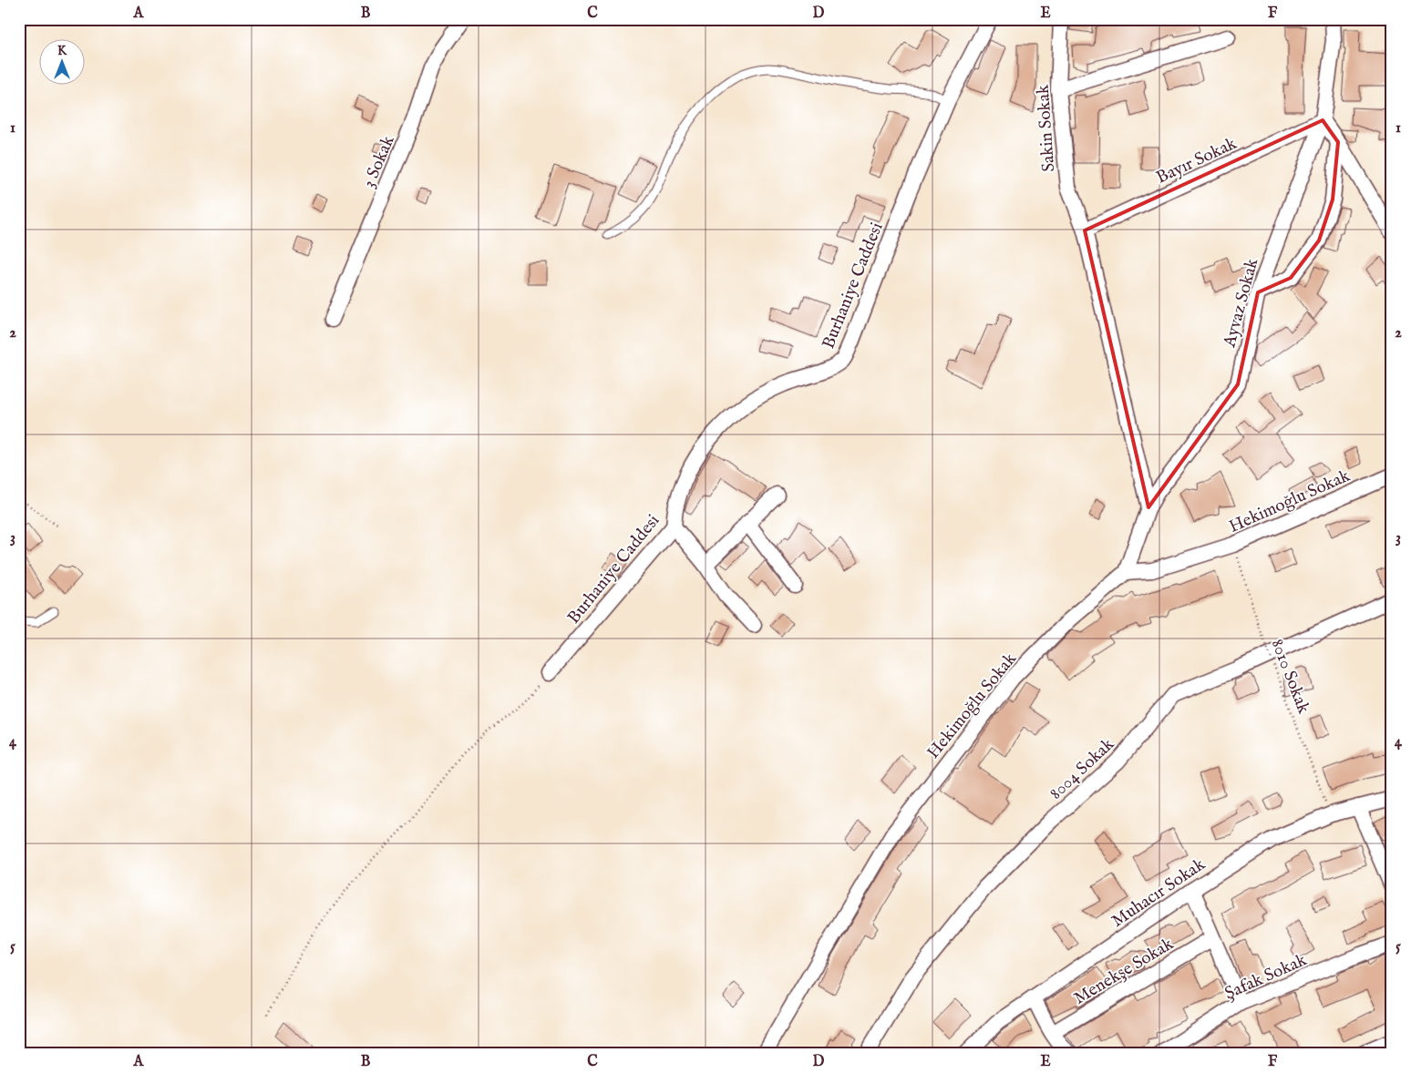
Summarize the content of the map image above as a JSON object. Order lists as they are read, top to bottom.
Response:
{
  "streets": {
    "street": [
      "Sakin Sokak",
      "Bayır Sokak",
      "3 Sokak",
      "Burhaniye Caddesi",
      "Ayvaz Sokak",
      "Hekimoğlu Sokak",
      "8004 Sokak",
      "Muhacır Sokak",
      "Menekşe Sokak",
      "Şafak Sokak"
    ],
    "path": ["8010 Sokak"]
  },
  "crossings": [
    ["Sakin Sokak", "Bayır Sokak"],
    ["Sakin Sokak", "Ayvaz Sokak"],
    ["Bayır Sokak", "Ayvaz Sokak"],
    ["Ayvaz Sokak", "Hekimoğlu Sokak"],
    ["Hekimoğlu Sokak", "8010 Sokak"],
    ["8010 Sokak", "Muhacır Sokak"]
  ],
  "north": "top",
  "grid": {
    "columns": [
      "A",
      "B",
      "C",
      "D",
      "E",
      "F"
    ],
    "rows": [
      "1",
      "2",
      "3",
      "4",
      "5"
    ]
  }
}
